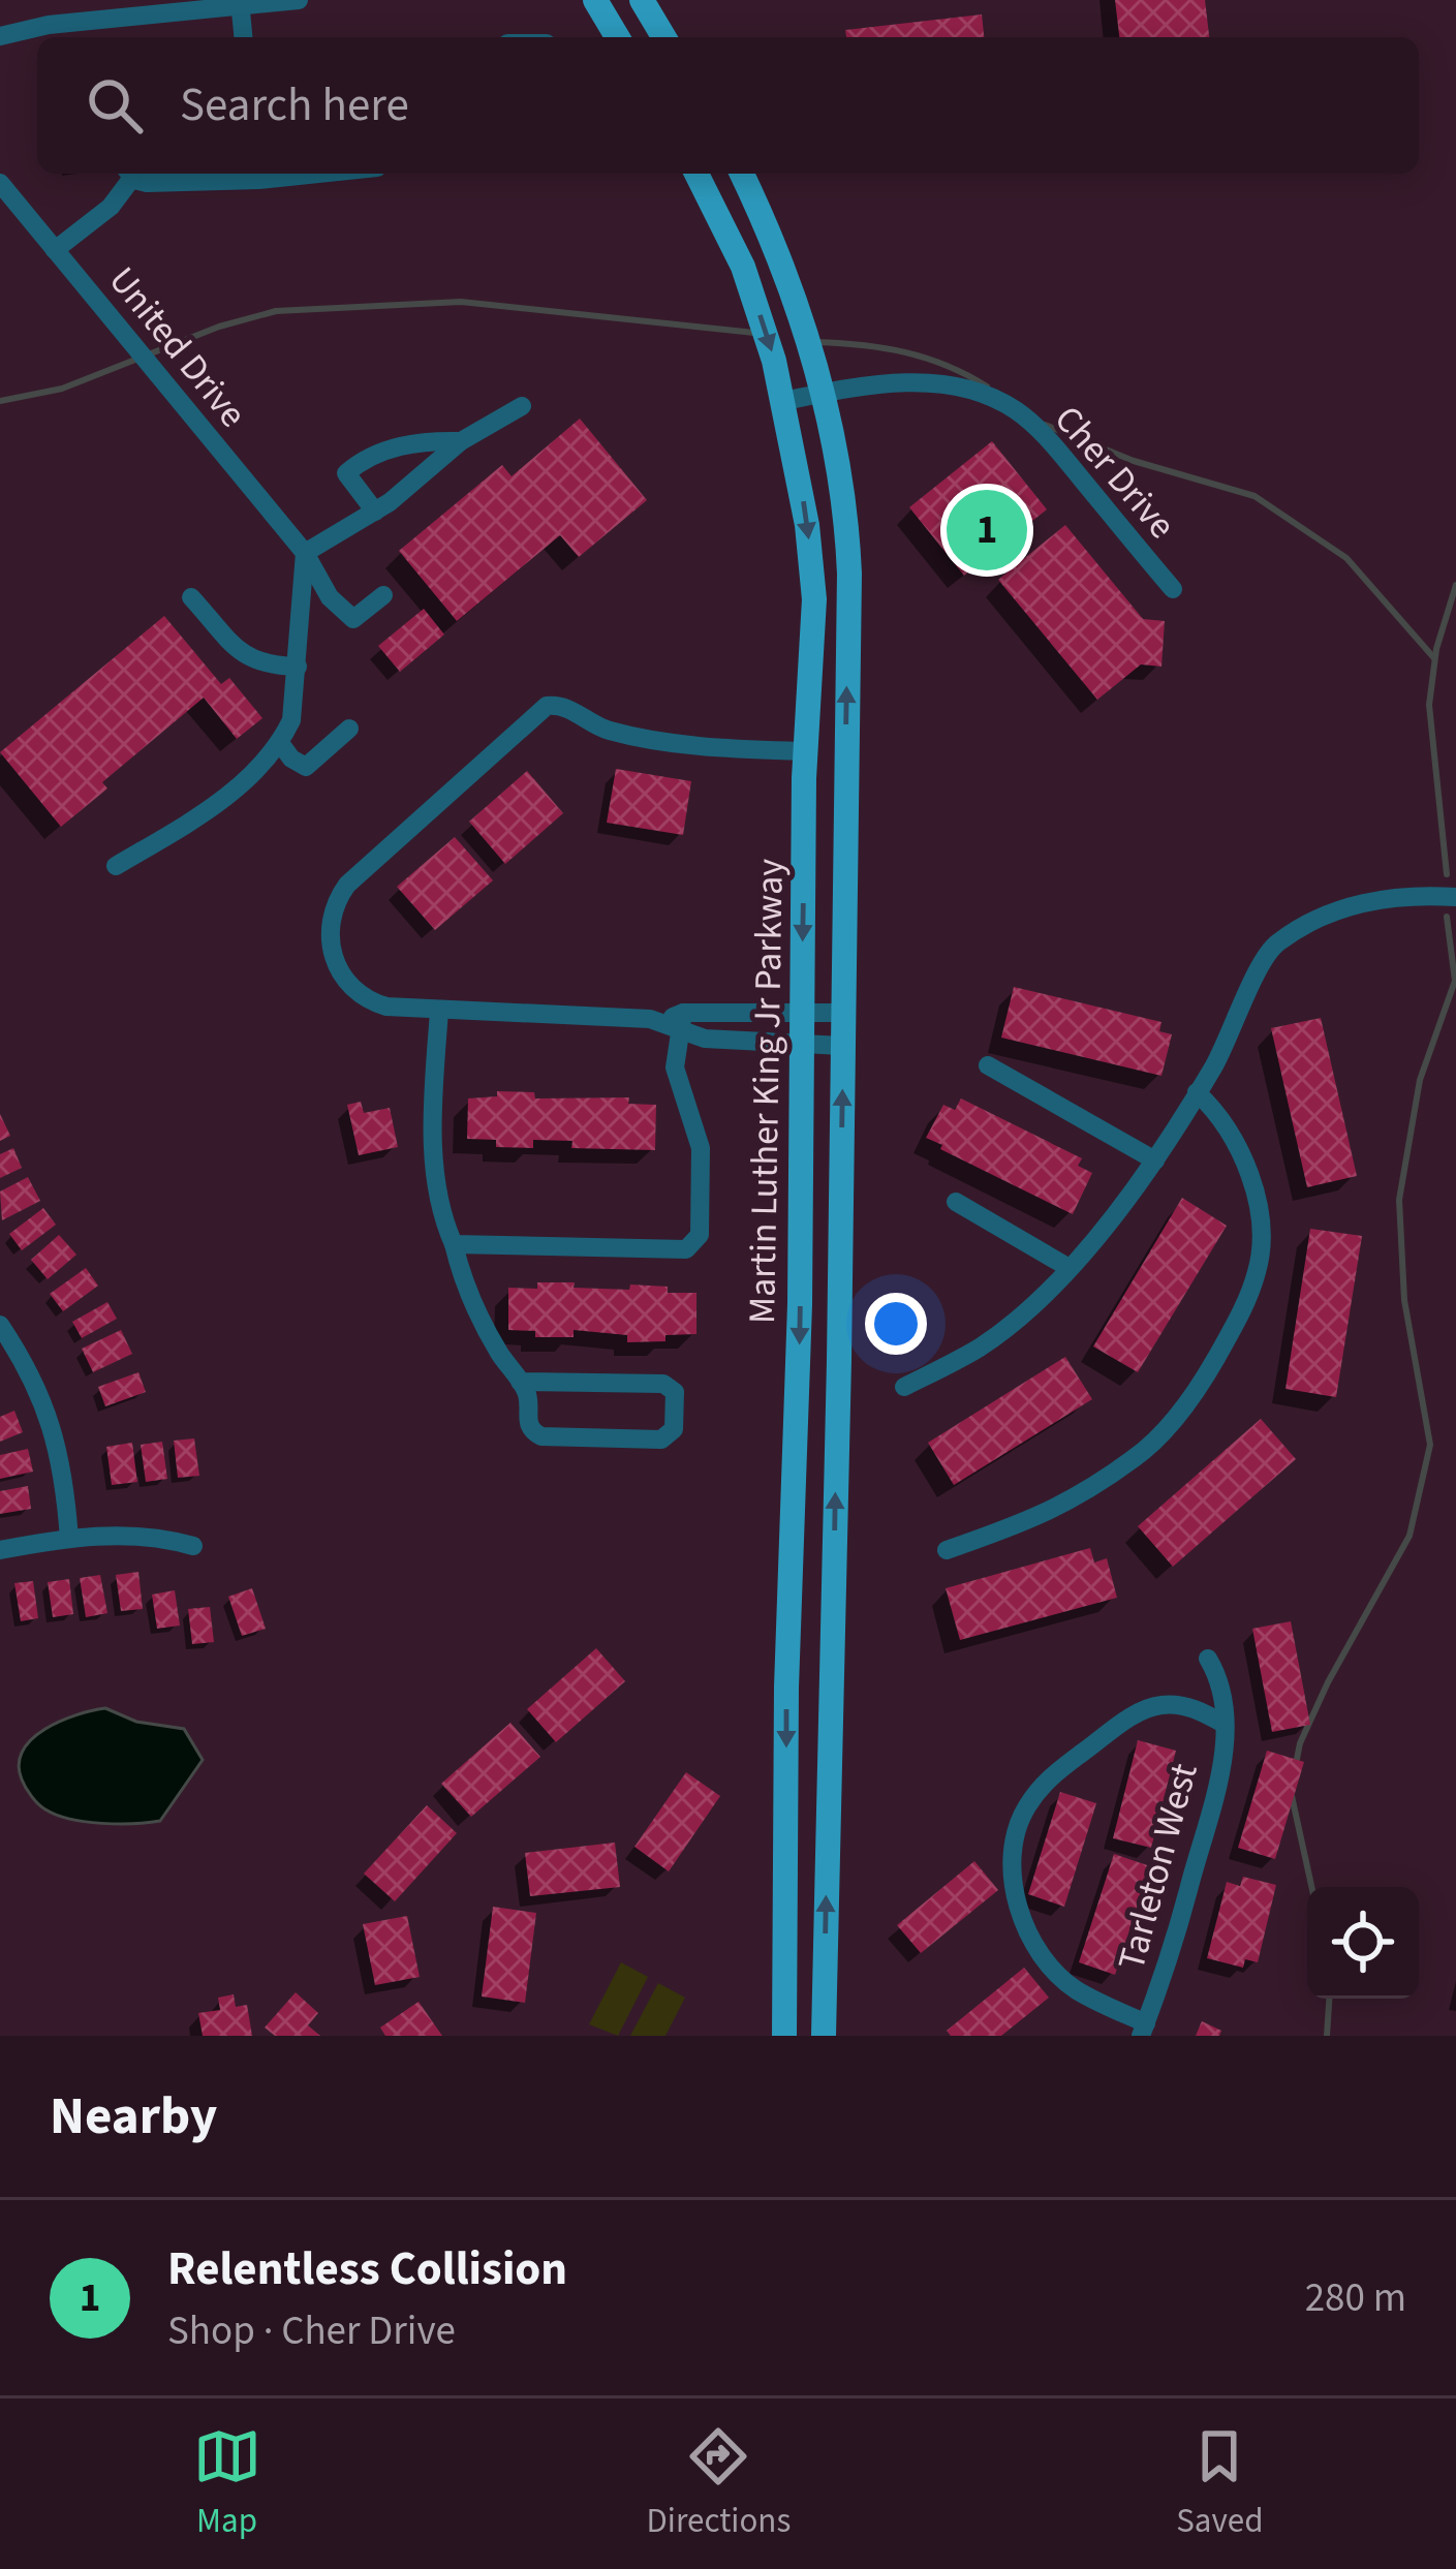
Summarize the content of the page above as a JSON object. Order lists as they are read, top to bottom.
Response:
{
  "streets": {
    "main road": ["Martin Luther King Jr Parkway"],
    "street": ["United Drive", "Cher Drive", "Tarleton West"]
  },
  "crossings": [
    ["Cher Drive", "Martin Luther King Jr Parkway"]
  ],
  "page": {
    "search": "Search here",
    "pins": "1",
    "heading": "Nearby",
    "list": [
      {
        "mark": "1",
        "name": "Relentless Collision",
        "note": "Shop · Cher Drive",
        "value": "280 m"
      }
    ],
    "nav": ["Map", "Directions", "Saved"]
  }
}
